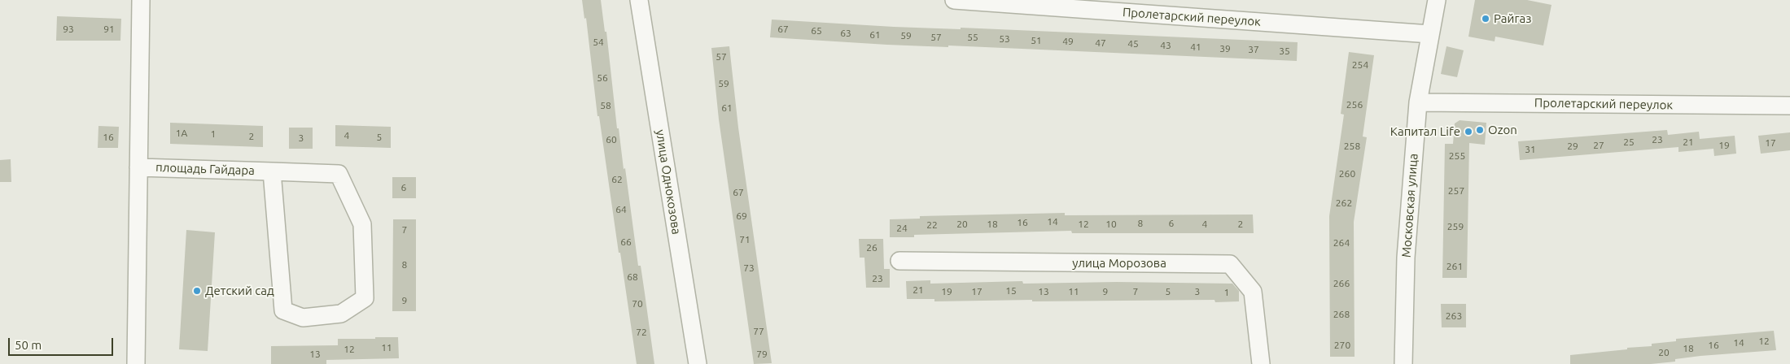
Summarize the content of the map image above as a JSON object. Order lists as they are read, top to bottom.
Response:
{
  "streets": {
    "street": [
      "Пролетарский переулок",
      "площадь Гайдара",
      "улица Однокозова",
      "Московская улица",
      "улица Морозова"
    ]
  },
  "crossings": [
    ["Пролетарский переулок", "Московская улица"]
  ],
  "places": [
    "Райгаз",
    "Ozon",
    "Капитал Life",
    "Детский сад"
  ],
  "house_numbers": [
    "93",
    "91",
    "67",
    "65",
    "63",
    "61",
    "59",
    "57",
    "55",
    "53",
    "51",
    "49",
    "54",
    "47",
    "45",
    "43",
    "41",
    "39",
    "37",
    "35",
    "57",
    "254",
    "56",
    "59",
    "256",
    "58",
    "61",
    "1А",
    "1",
    "4",
    "2",
    "16",
    "5",
    "3",
    "60",
    "23",
    "25",
    "21",
    "17",
    "27",
    "19",
    "258",
    "29",
    "31",
    "255",
    "260",
    "62",
    "6",
    "257",
    "67",
    "262",
    "64",
    "69",
    "14",
    "16",
    "8",
    "6",
    "20",
    "18",
    "12",
    "10",
    "4",
    "2",
    "22",
    "259",
    "24",
    "7",
    "71",
    "66",
    "264",
    "26",
    "8",
    "261",
    "73",
    "68",
    "23",
    "266",
    "21",
    "15",
    "19",
    "17",
    "13",
    "11",
    "9",
    "7",
    "5",
    "3",
    "1",
    "9",
    "70",
    "268",
    "263",
    "77",
    "72",
    "12",
    "14",
    "270",
    "16",
    "11",
    "18",
    "12",
    "20",
    "13",
    "79"
  ],
  "scale_bar": "50 m"
}
